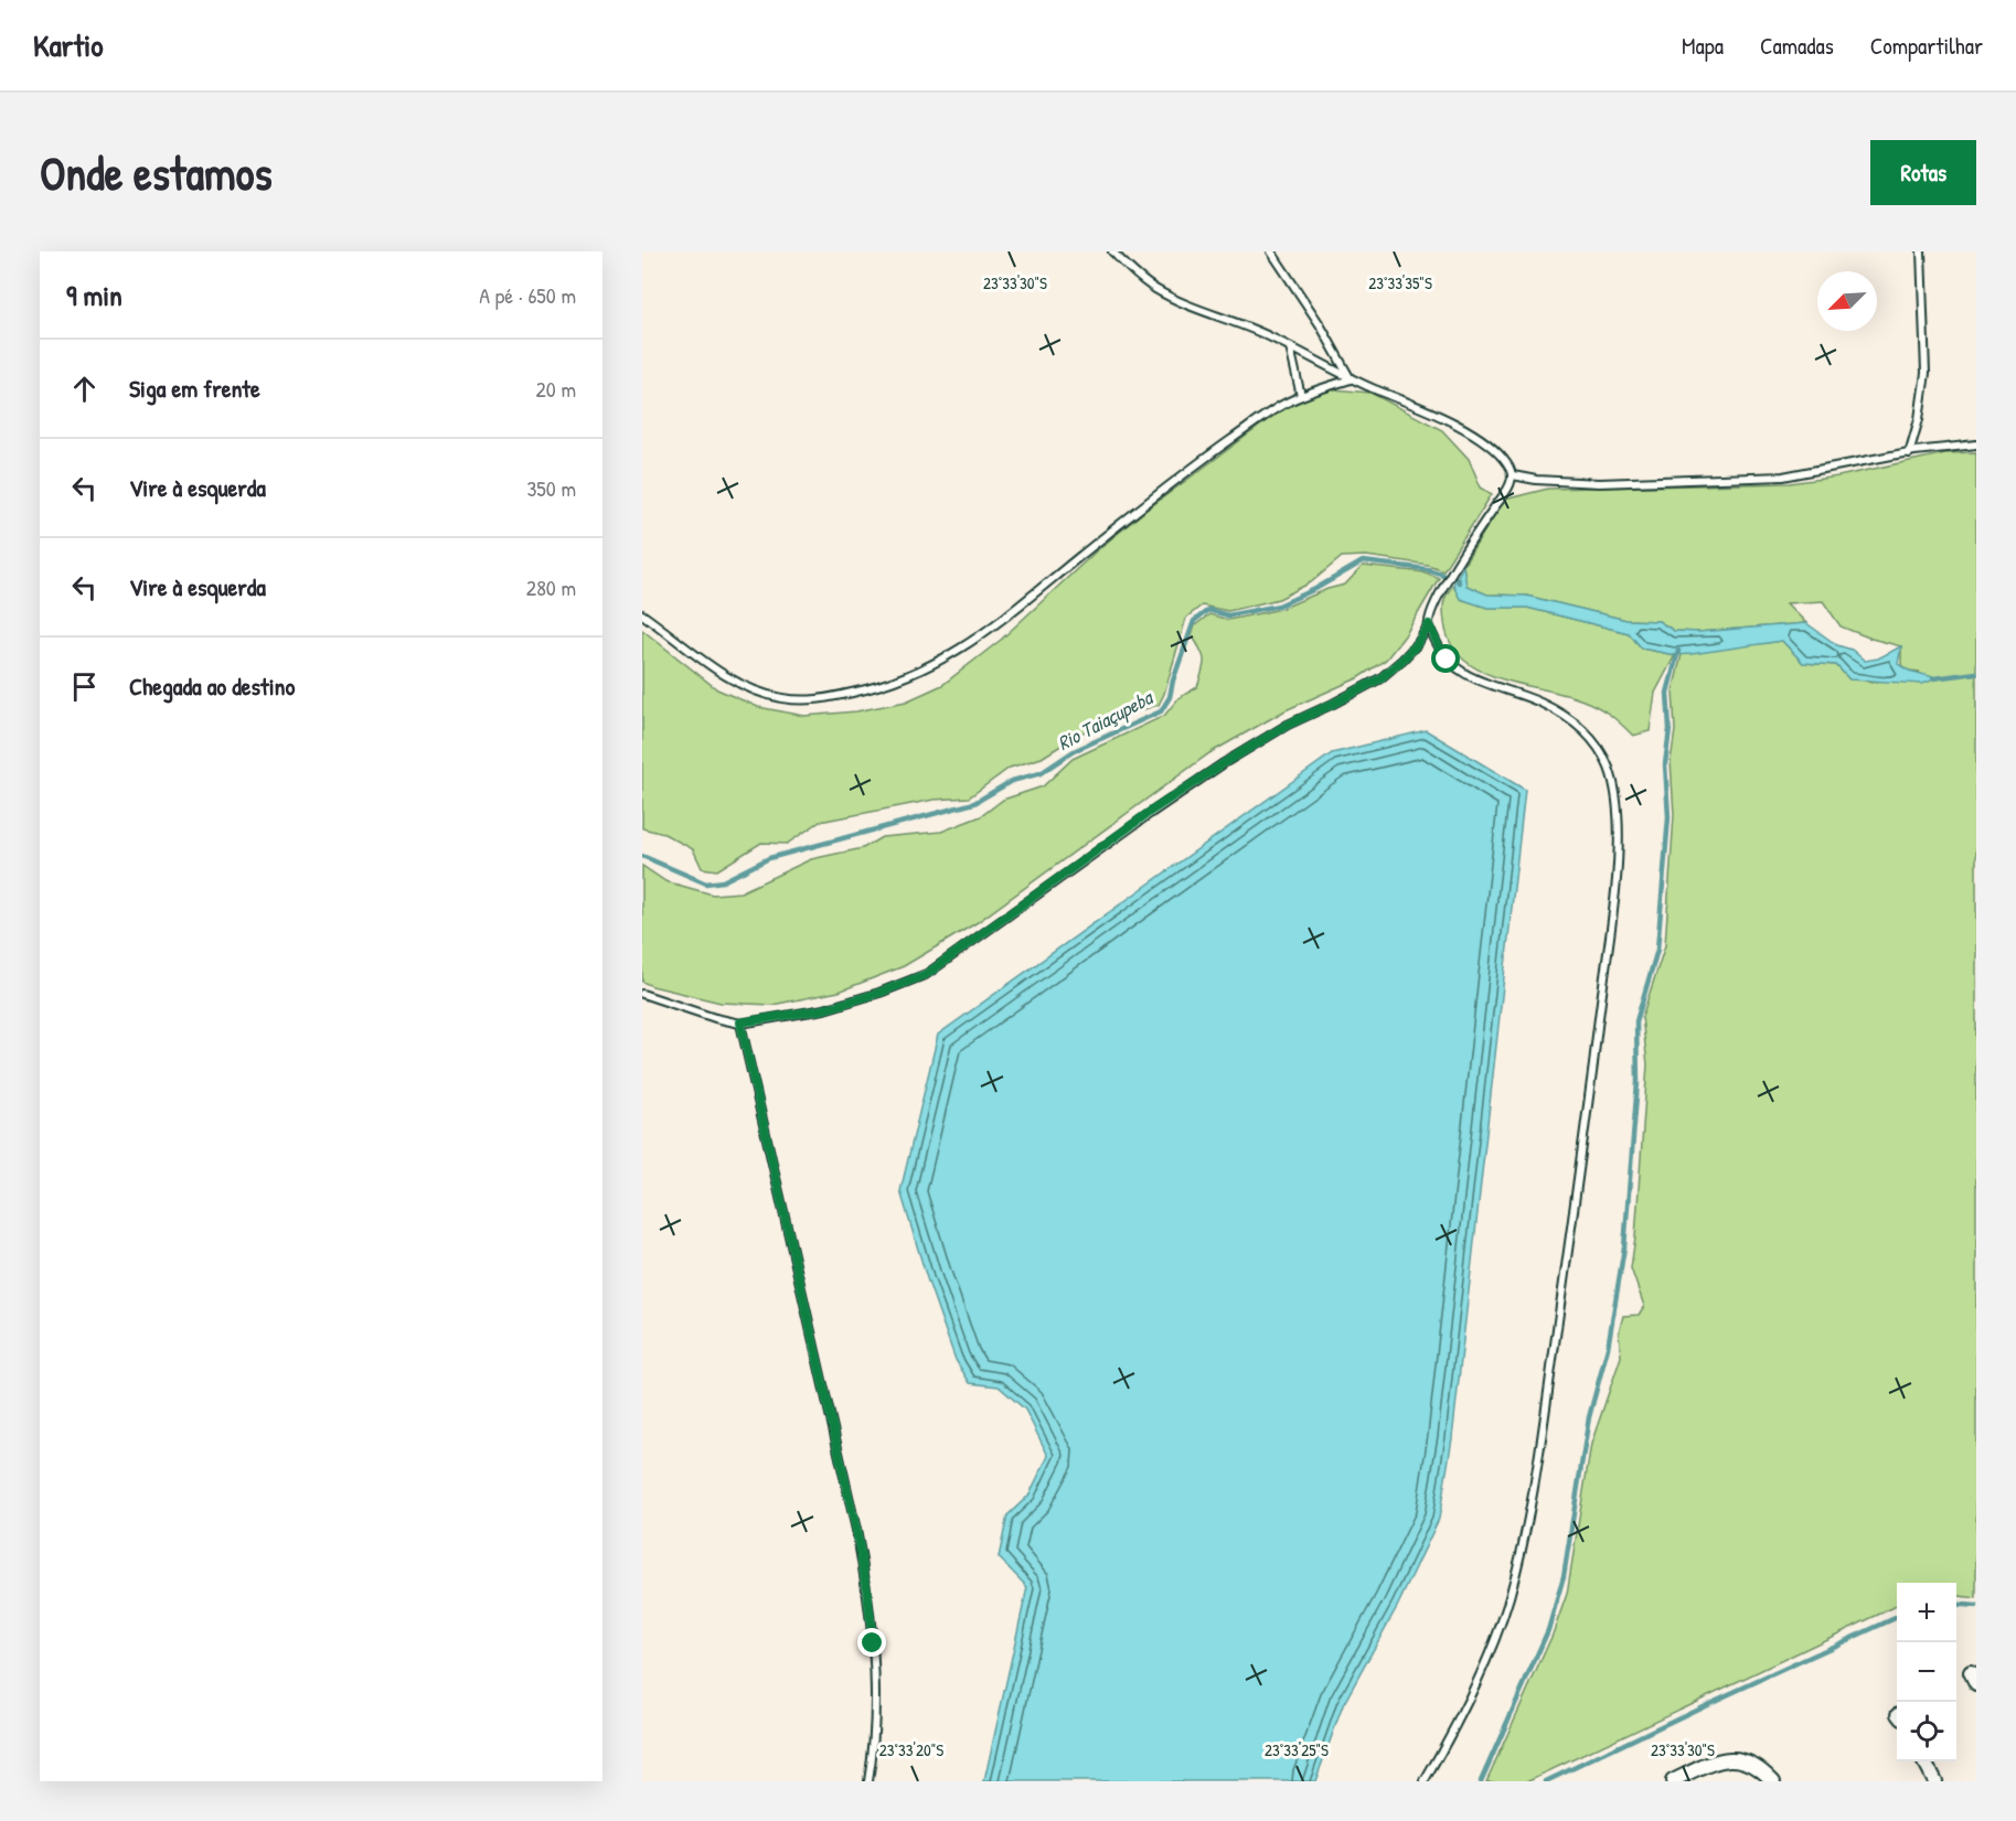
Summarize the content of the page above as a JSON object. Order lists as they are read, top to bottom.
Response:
{
  "water": ["Rio Taiaçupeba"],
  "north": "bottom left",
  "page": {
    "header": "Kartio",
    "nav": ["Mapa", "Camadas", "Compartilhar"],
    "buttons": "Rotas",
    "title": "Onde estamos",
    "heading": ["9 min", "A pé · 650 m"],
    "list": [
      ["Siga em frente", "20 m"],
      ["Vire à esquerda", "350 m"],
      ["Vire à esquerda", "280 m"],
      "Chegada ao destino"
    ],
    "map_buttons": ["+", "−"]
  },
  "coordinates": [
    "23°33'30\"S",
    "23°33'35\"S",
    "23°33'20\"S",
    "23°33'25\"S"
  ]
}
